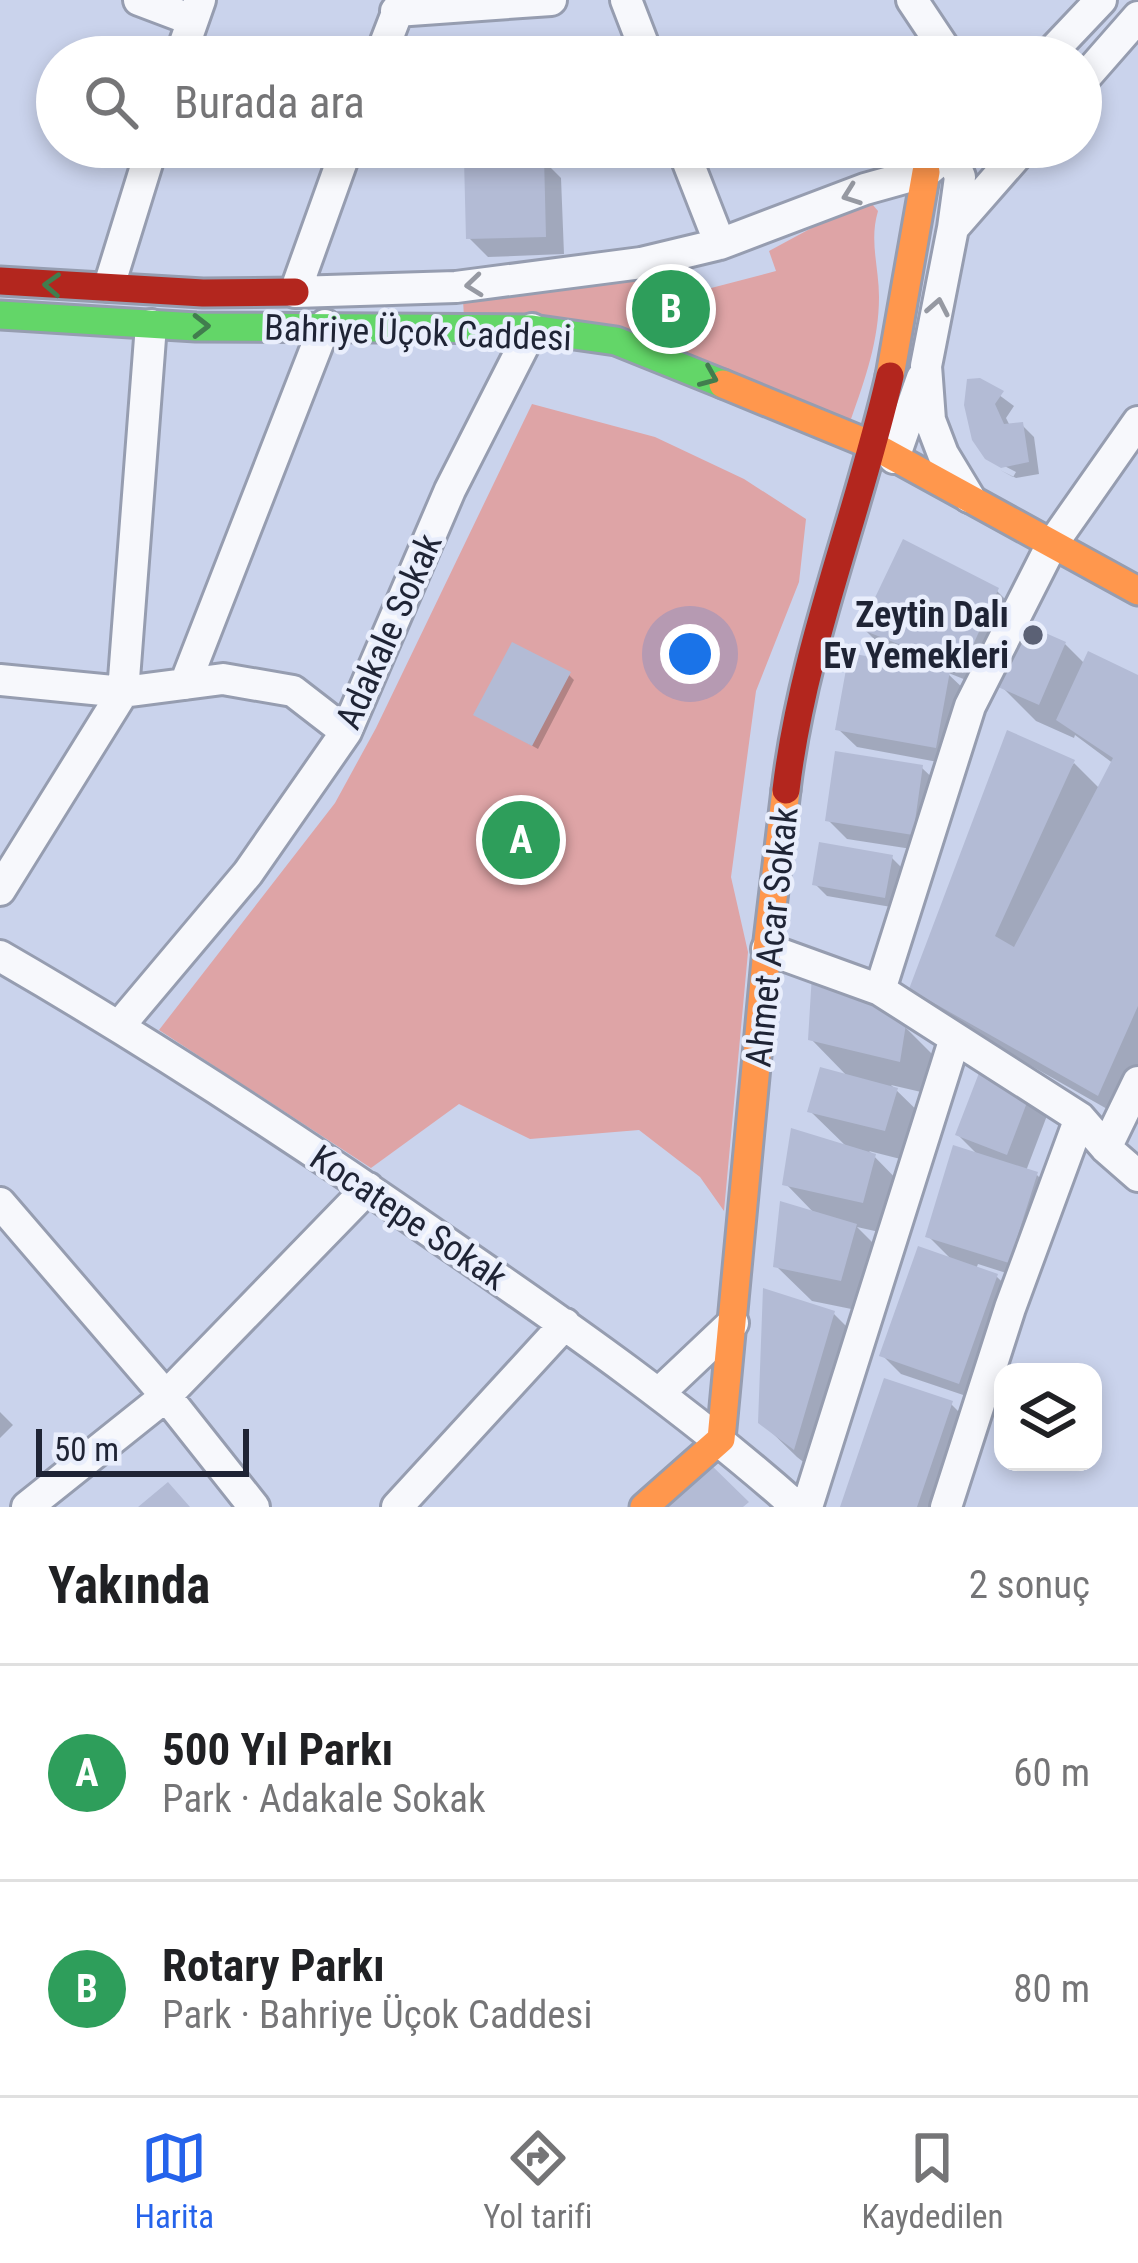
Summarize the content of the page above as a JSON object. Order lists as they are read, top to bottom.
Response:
{
  "streets": {
    "street": [
      "Bahriye Üçok Caddesi",
      "Adakale Sokak",
      "Ahmet Acar Sokak",
      "Kocatepe Sokak"
    ]
  },
  "crossings": [
    ["Bahriye Üçok Caddesi", "Adakale Sokak"],
    ["Bahriye Üçok Caddesi", "Ahmet Acar Sokak"],
    ["Adakale Sokak", "Kocatepe Sokak"],
    ["Ahmet Acar Sokak", "Kocatepe Sokak"]
  ],
  "places": ["Zeytin Dalı Ev Yemekleri"],
  "scale_bar": "50 m",
  "page": {
    "search": "Burada ara",
    "pins": ["B", "A"],
    "scale": "50 m",
    "heading": ["Yakında", "2 sonuç"],
    "list": [
      {
        "mark": "A",
        "name": "500 Yıl Parkı",
        "note": "Park · Adakale Sokak",
        "value": "60 m"
      },
      {
        "mark": "B",
        "name": "Rotary Parkı",
        "note": "Park · Bahriye Üçok Caddesi",
        "value": "80 m"
      }
    ],
    "nav": ["Harita", "Yol tarifi", "Kaydedilen"]
  }
}
